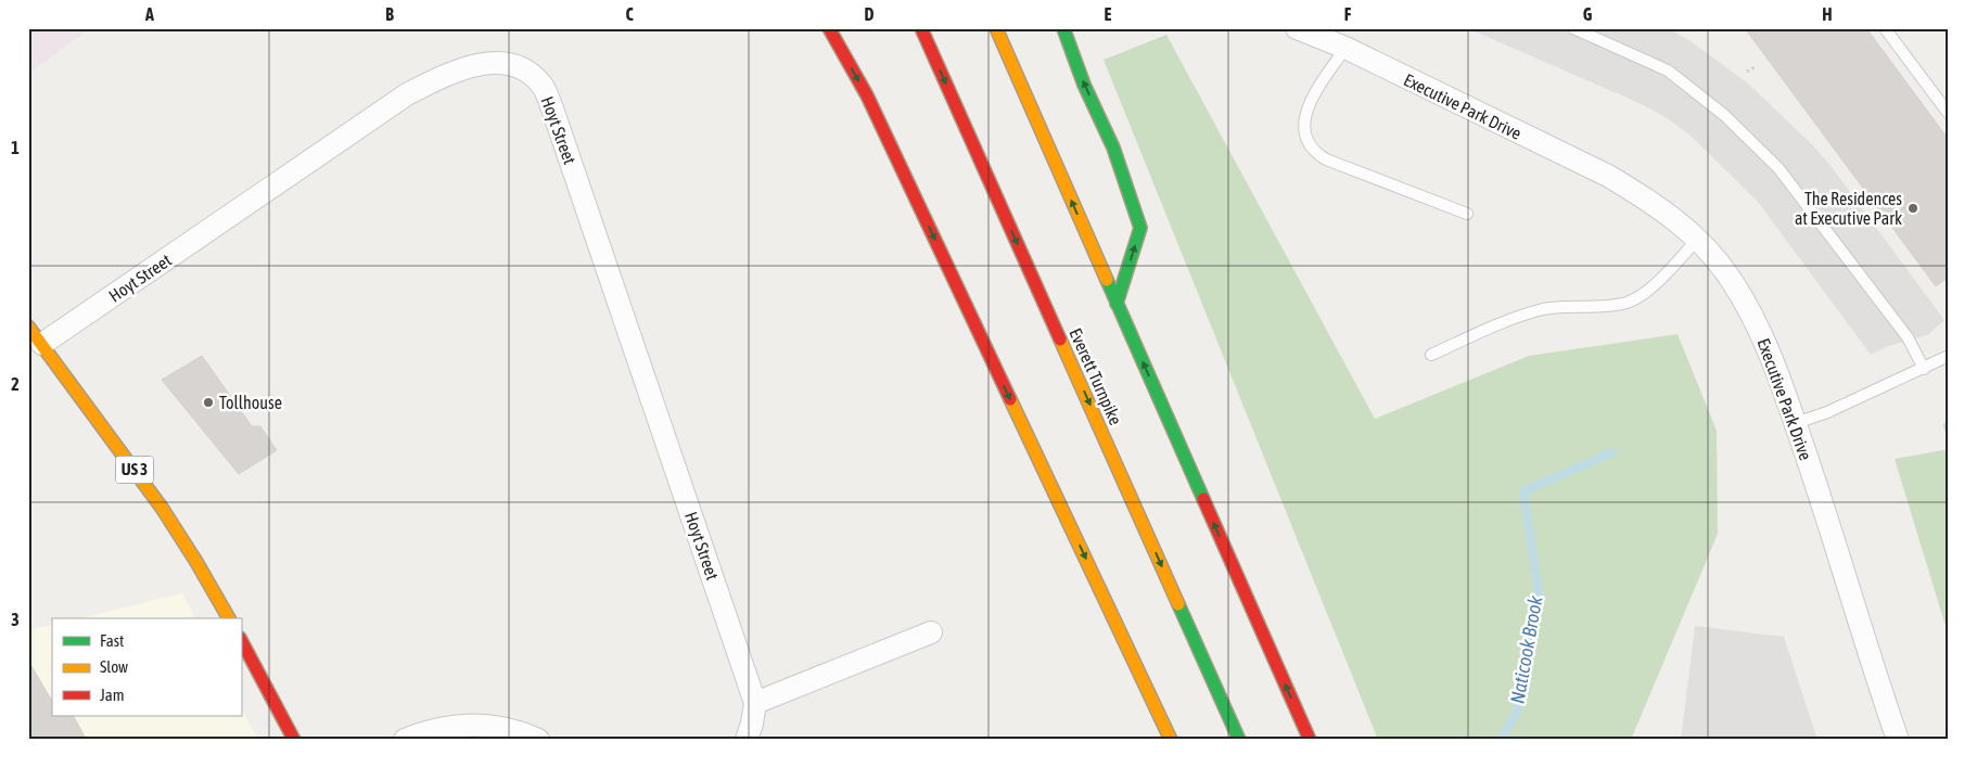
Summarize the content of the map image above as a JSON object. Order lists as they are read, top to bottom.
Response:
{
  "streets": {
    "main road": ["Everett Turnpike", "US 3"],
    "street": ["Executive Park Drive", "Hoyt Street"]
  },
  "crossings": [
    ["Hoyt Street", "US 3"]
  ],
  "water": ["Naticook Brook"],
  "places": ["The Residences at Executive Park", "Tollhouse"],
  "legend": ["Fast", "Slow", "Jam"],
  "grid": {
    "columns": [
      "A",
      "B",
      "C",
      "D",
      "E",
      "F",
      "G",
      "H"
    ],
    "rows": ["1", "2", "3"]
  }
}
